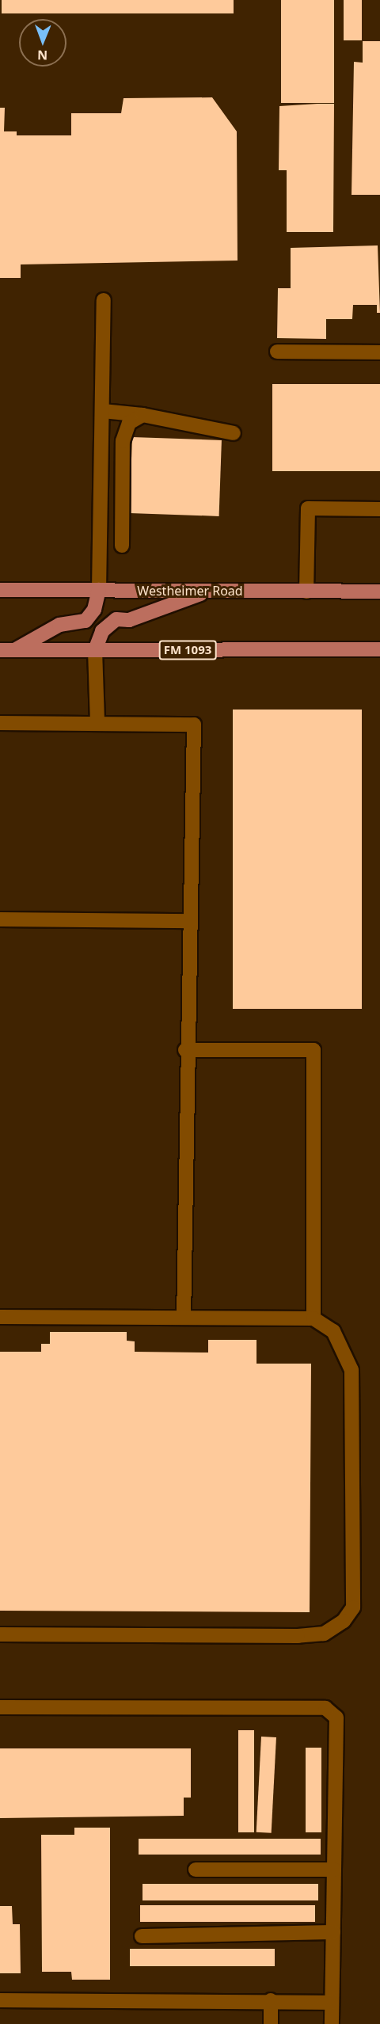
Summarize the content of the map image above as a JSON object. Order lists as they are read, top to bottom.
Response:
{
  "streets": {
    "main road": ["Westheimer Road", "FM 1093"]
  },
  "north": "bottom"
}
